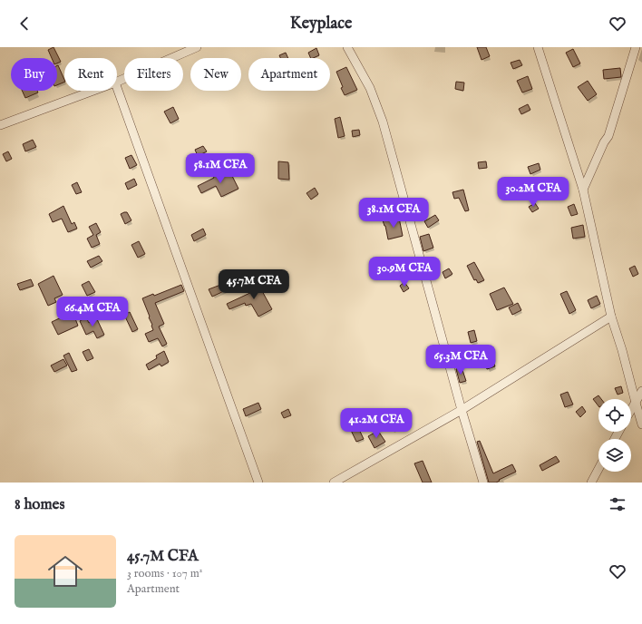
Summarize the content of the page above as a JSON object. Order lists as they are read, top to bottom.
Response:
{
  "page": {
    "header": "Keyplace",
    "chip": [
      "Buy",
      "Rent",
      "Filters",
      "New",
      "Apartment"
    ],
    "price": [
      "58.1M CFA",
      "30.2M CFA",
      "38.1M CFA",
      "30.9M CFA",
      "45.7M CFA",
      "66.4M CFA",
      "65.3M CFA",
      "41.2M CFA"
    ],
    "heading": "8 homes",
    "list": [
      {
        "name": "45.7M CFA",
        "note": "3 rooms · 107 m² · Apartment"
      }
    ]
  }
}
